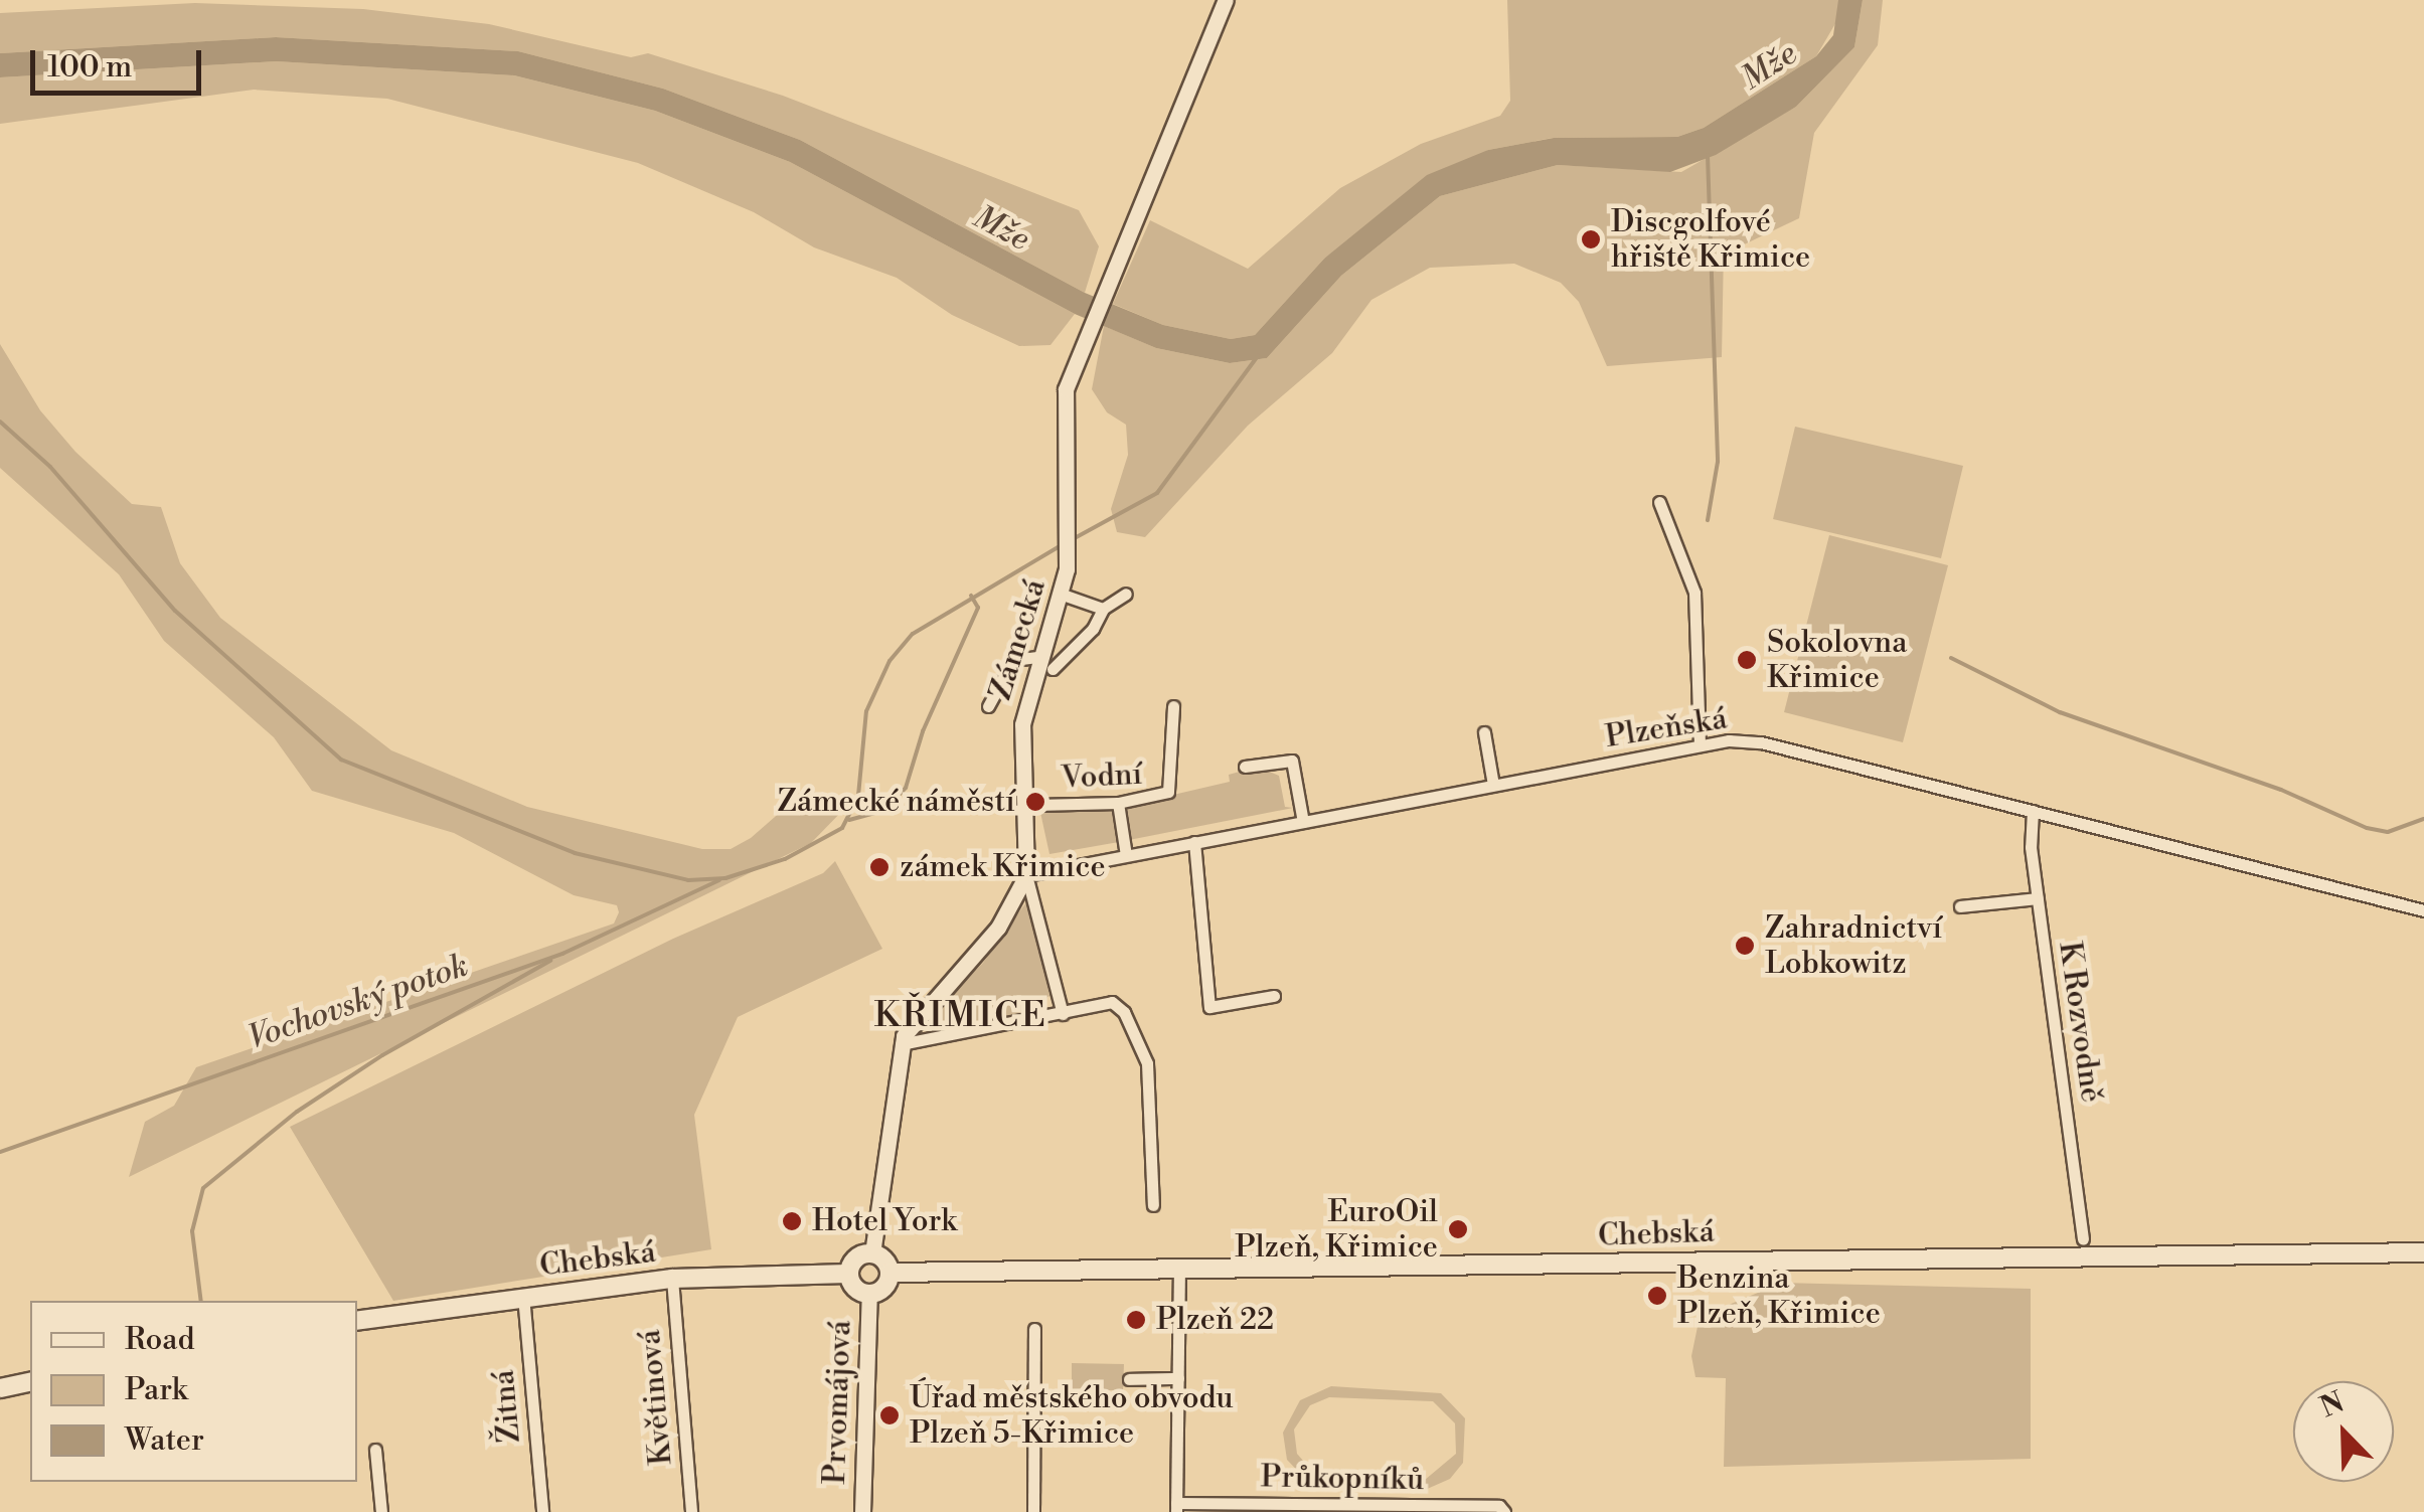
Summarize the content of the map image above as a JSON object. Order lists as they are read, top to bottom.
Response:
{
  "streets": {
    "main road": ["Chebská"],
    "street": [
      "Zámecká",
      "Plzeňská",
      "Vodní",
      "K Rozvodně",
      "Květinová",
      "Prvomájová",
      "Žitná",
      "Průkopníků"
    ]
  },
  "crossings": [
    ["Zámecká", "Plzeňská"],
    ["Plzeňská", "K Rozvodně"],
    ["Chebská", "Květinová"],
    ["Chebská", "Prvomájová"],
    ["Chebská", "Žitná"],
    ["Chebská", "Průkopníků"]
  ],
  "districts": ["KŘIMICE"],
  "water": ["Mže", "Vochovský potok"],
  "places": [
    "Discgolfové hřiště Křimice",
    "Sokolovna Křimice",
    "Zámecké náměstí",
    "zámek Křimice",
    "Zahradnictví Lobkowitz",
    "Hotel York",
    "EuroOil Plzeň, Křimice",
    "Benzina Plzeň, Křimice",
    "Plzeň 22",
    "Úřad městského obvodu Plzeň 5-Křimice"
  ],
  "legend": ["Road", "Park", "Water"],
  "scale_bar": "100 m",
  "north": "top left"
}
